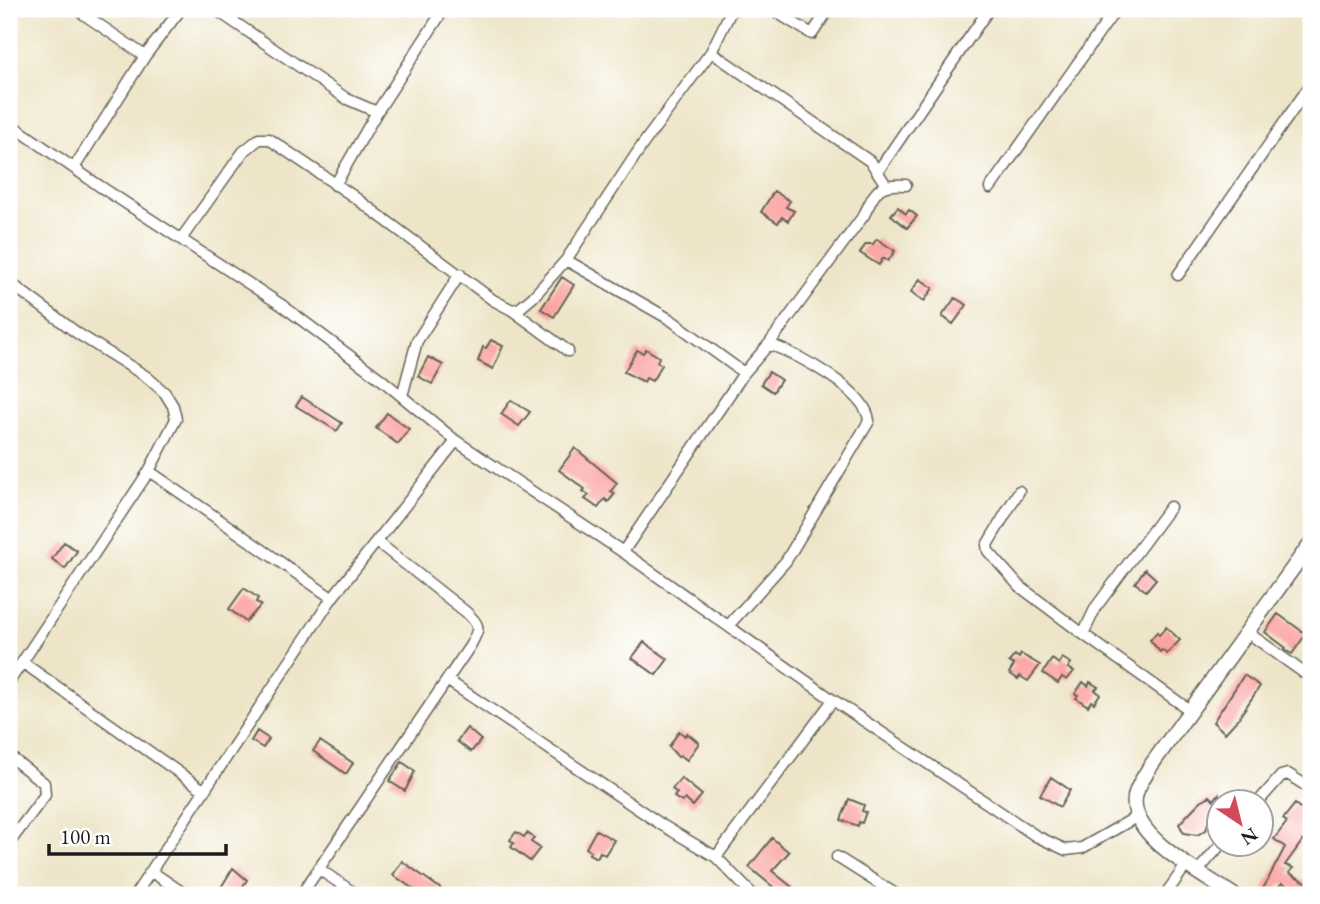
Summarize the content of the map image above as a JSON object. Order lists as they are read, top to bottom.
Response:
{
  "scale_bar": "100 m",
  "north": "bottom right"
}
